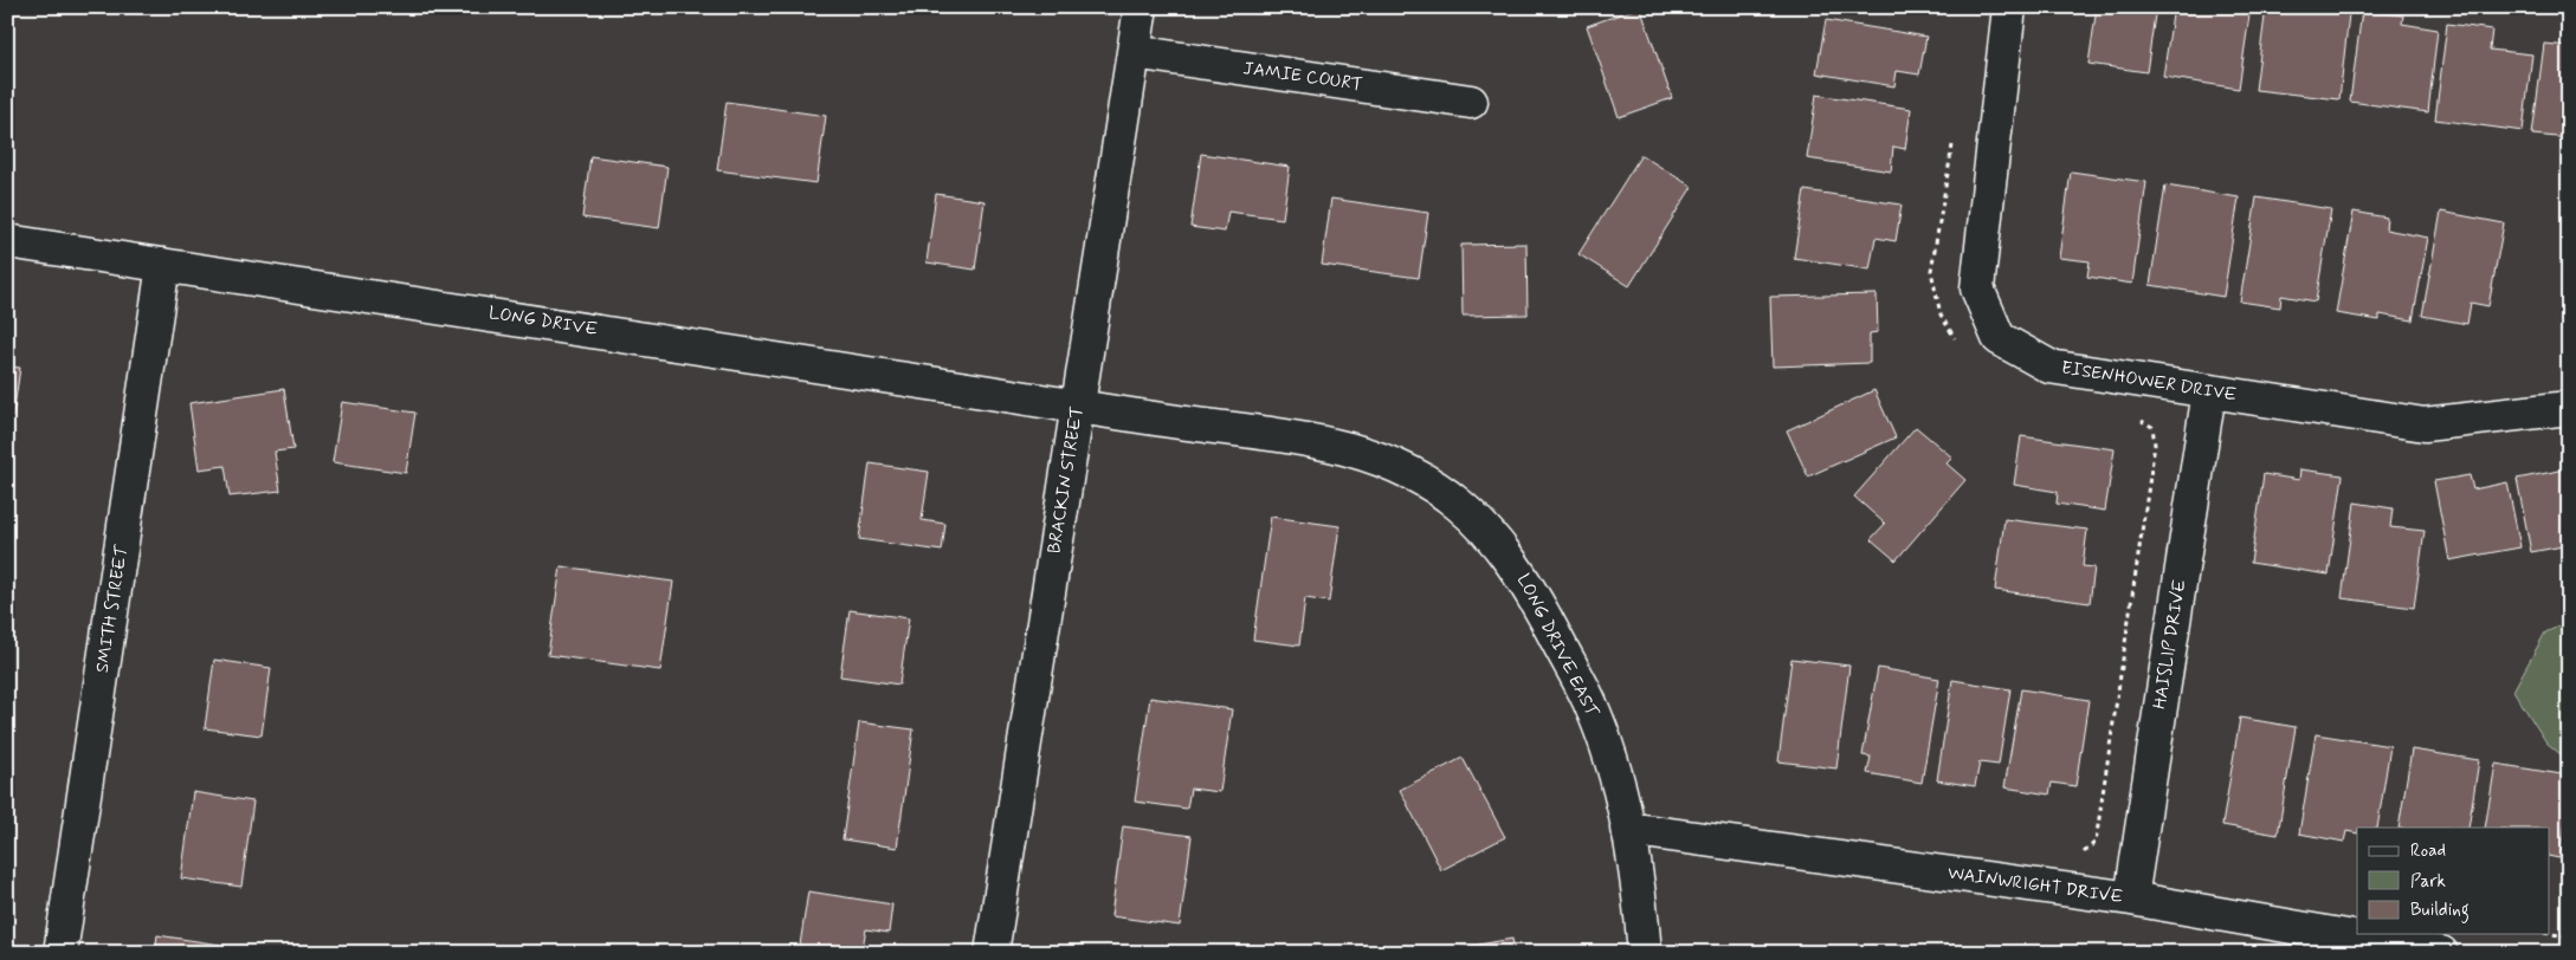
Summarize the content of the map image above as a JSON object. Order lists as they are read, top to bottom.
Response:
{
  "streets": {
    "street": [
      "JAMIE COURT",
      "LONG DRIVE",
      "EISENHOWER DRIVE",
      "BRACKIN STREET",
      "SMITH STREET",
      "HAISLIP DRIVE",
      "LONG DRIVE EAST",
      "WAINWRIGHT DRIVE"
    ]
  },
  "crossings": [
    ["JAMIE COURT", "BRACKIN STREET"],
    ["LONG DRIVE", "BRACKIN STREET"],
    ["LONG DRIVE", "SMITH STREET"],
    ["LONG DRIVE", "LONG DRIVE EAST"],
    ["EISENHOWER DRIVE", "HAISLIP DRIVE"],
    ["BRACKIN STREET", "LONG DRIVE EAST"],
    ["HAISLIP DRIVE", "WAINWRIGHT DRIVE"],
    ["LONG DRIVE EAST", "WAINWRIGHT DRIVE"]
  ],
  "legend": ["Road", "Park", "Building"]
}
